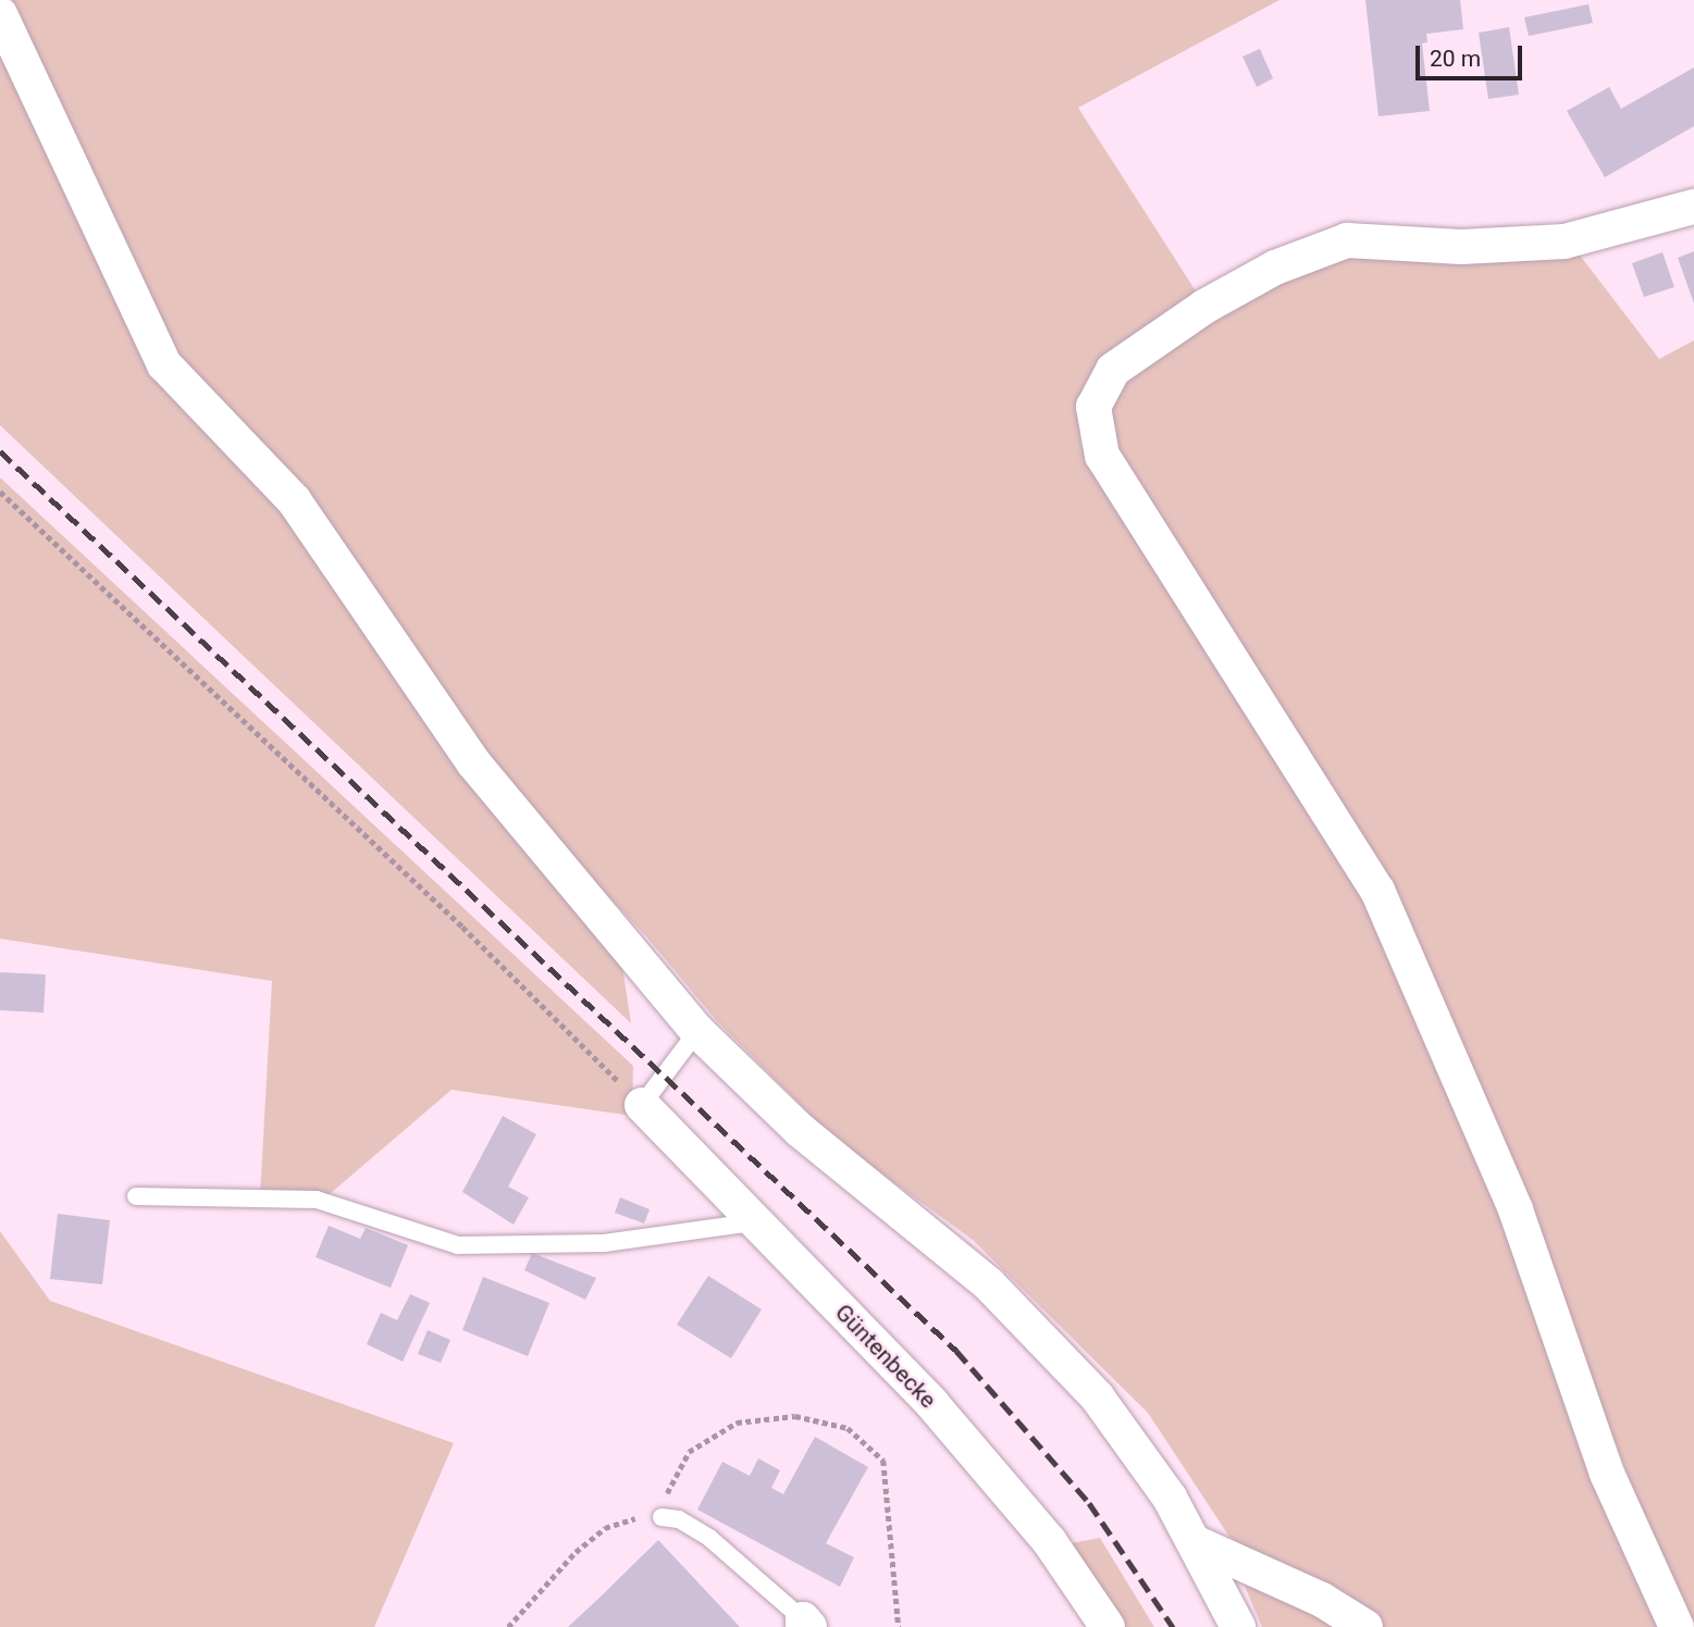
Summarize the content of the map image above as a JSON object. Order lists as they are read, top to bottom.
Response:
{
  "streets": {
    "street": ["Güntenbecke"]
  },
  "scale_bar": "20 m"
}
